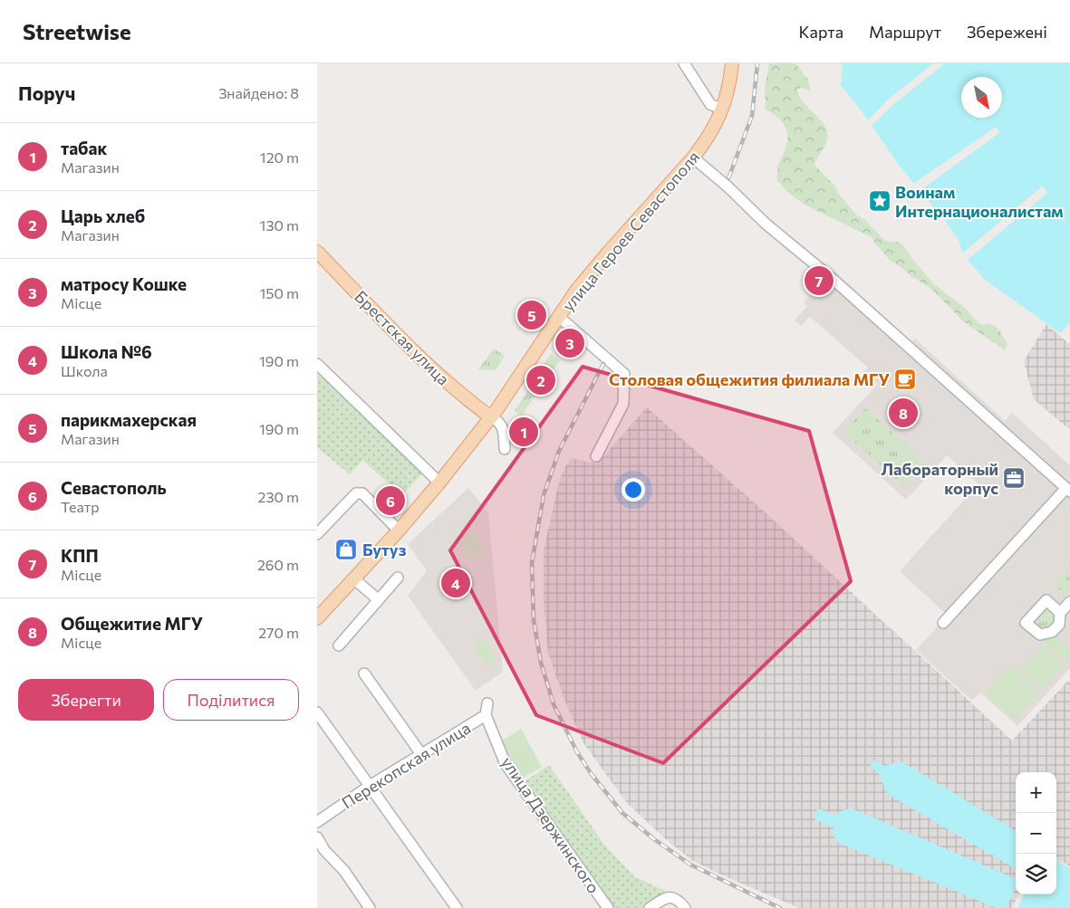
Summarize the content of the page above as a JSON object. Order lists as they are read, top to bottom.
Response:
{
  "streets": {
    "main road": ["улица Героев Севастополя", "Брестская улица"],
    "street": ["Перекопская улица", "улица Дзержинского"]
  },
  "crossings": [
    ["улица Героев Севастополя", "Брестская улица"],
    ["Перекопская улица", "улица Дзержинского"]
  ],
  "places": {
    "place": ["Воинам Интернационалистам"],
    "cafe": ["Столовая общежития филиала МГУ"],
    "office": ["Лабораторный корпус"],
    "shop": ["Бутуз"]
  },
  "north": "bottom right",
  "page": {
    "header": "Streetwise",
    "nav": ["Карта", "Маршрут", "Збережені"],
    "heading": ["Поруч", "Знайдено: 8"],
    "list": [
      {
        "mark": "1",
        "name": "табак",
        "note": "Магазин",
        "value": "120 m"
      },
      {
        "mark": "2",
        "name": "Царь хлеб",
        "note": "Магазин",
        "value": "130 m"
      },
      {
        "mark": "3",
        "name": "матросу Кошке",
        "note": "Місце",
        "value": "150 m"
      },
      {
        "mark": "4",
        "name": "Школа №6",
        "note": "Школа",
        "value": "190 m"
      },
      {
        "mark": "5",
        "name": "парикмахерская",
        "note": "Магазин",
        "value": "190 m"
      },
      {
        "mark": "6",
        "name": "Севастополь",
        "note": "Театр",
        "value": "230 m"
      },
      {
        "mark": "7",
        "name": "КПП",
        "note": "Місце",
        "value": "260 m"
      },
      {
        "mark": "8",
        "name": "Общежитие МГУ",
        "note": "Місце",
        "value": "270 m"
      }
    ],
    "pins": [
      "7",
      "5",
      "3",
      "2",
      "8",
      "1",
      "6",
      "4"
    ],
    "buttons": ["Зберегти", "Поділитися"],
    "map_buttons": ["+", "−"]
  }
}
